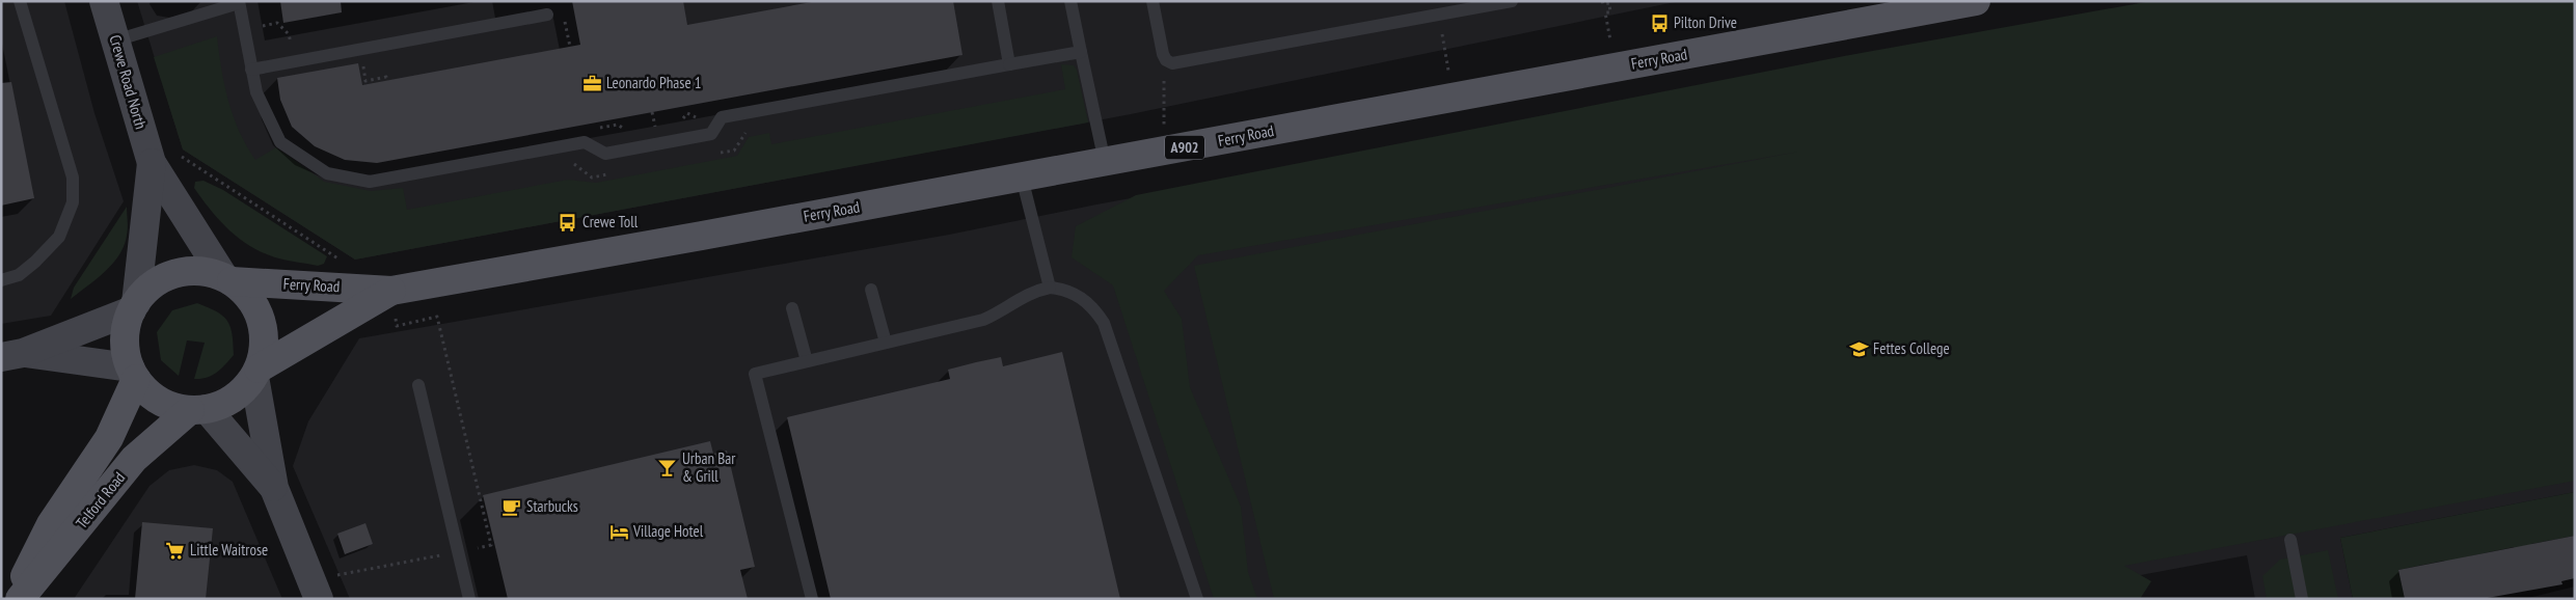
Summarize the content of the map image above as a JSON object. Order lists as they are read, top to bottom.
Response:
{
  "streets": {
    "main road": ["Ferry Road", "A902", "Telford Road"],
    "street": ["Crewe Road North"]
  },
  "crossings": [
    ["Ferry Road", "Crewe Road North"],
    ["Ferry Road", "Telford Road"],
    ["Crewe Road North", "Telford Road"]
  ],
  "places": {
    "bus stop": ["Pilton Drive", "Crewe Toll"],
    "office": ["Leonardo Phase 1"],
    "school or university": ["Fettes College"],
    "bar": ["Urban Bar & Grill"],
    "cafe": ["Starbucks"],
    "hotel": ["Village Hotel"],
    "supermarket": ["Little Waitrose"]
  }
}
